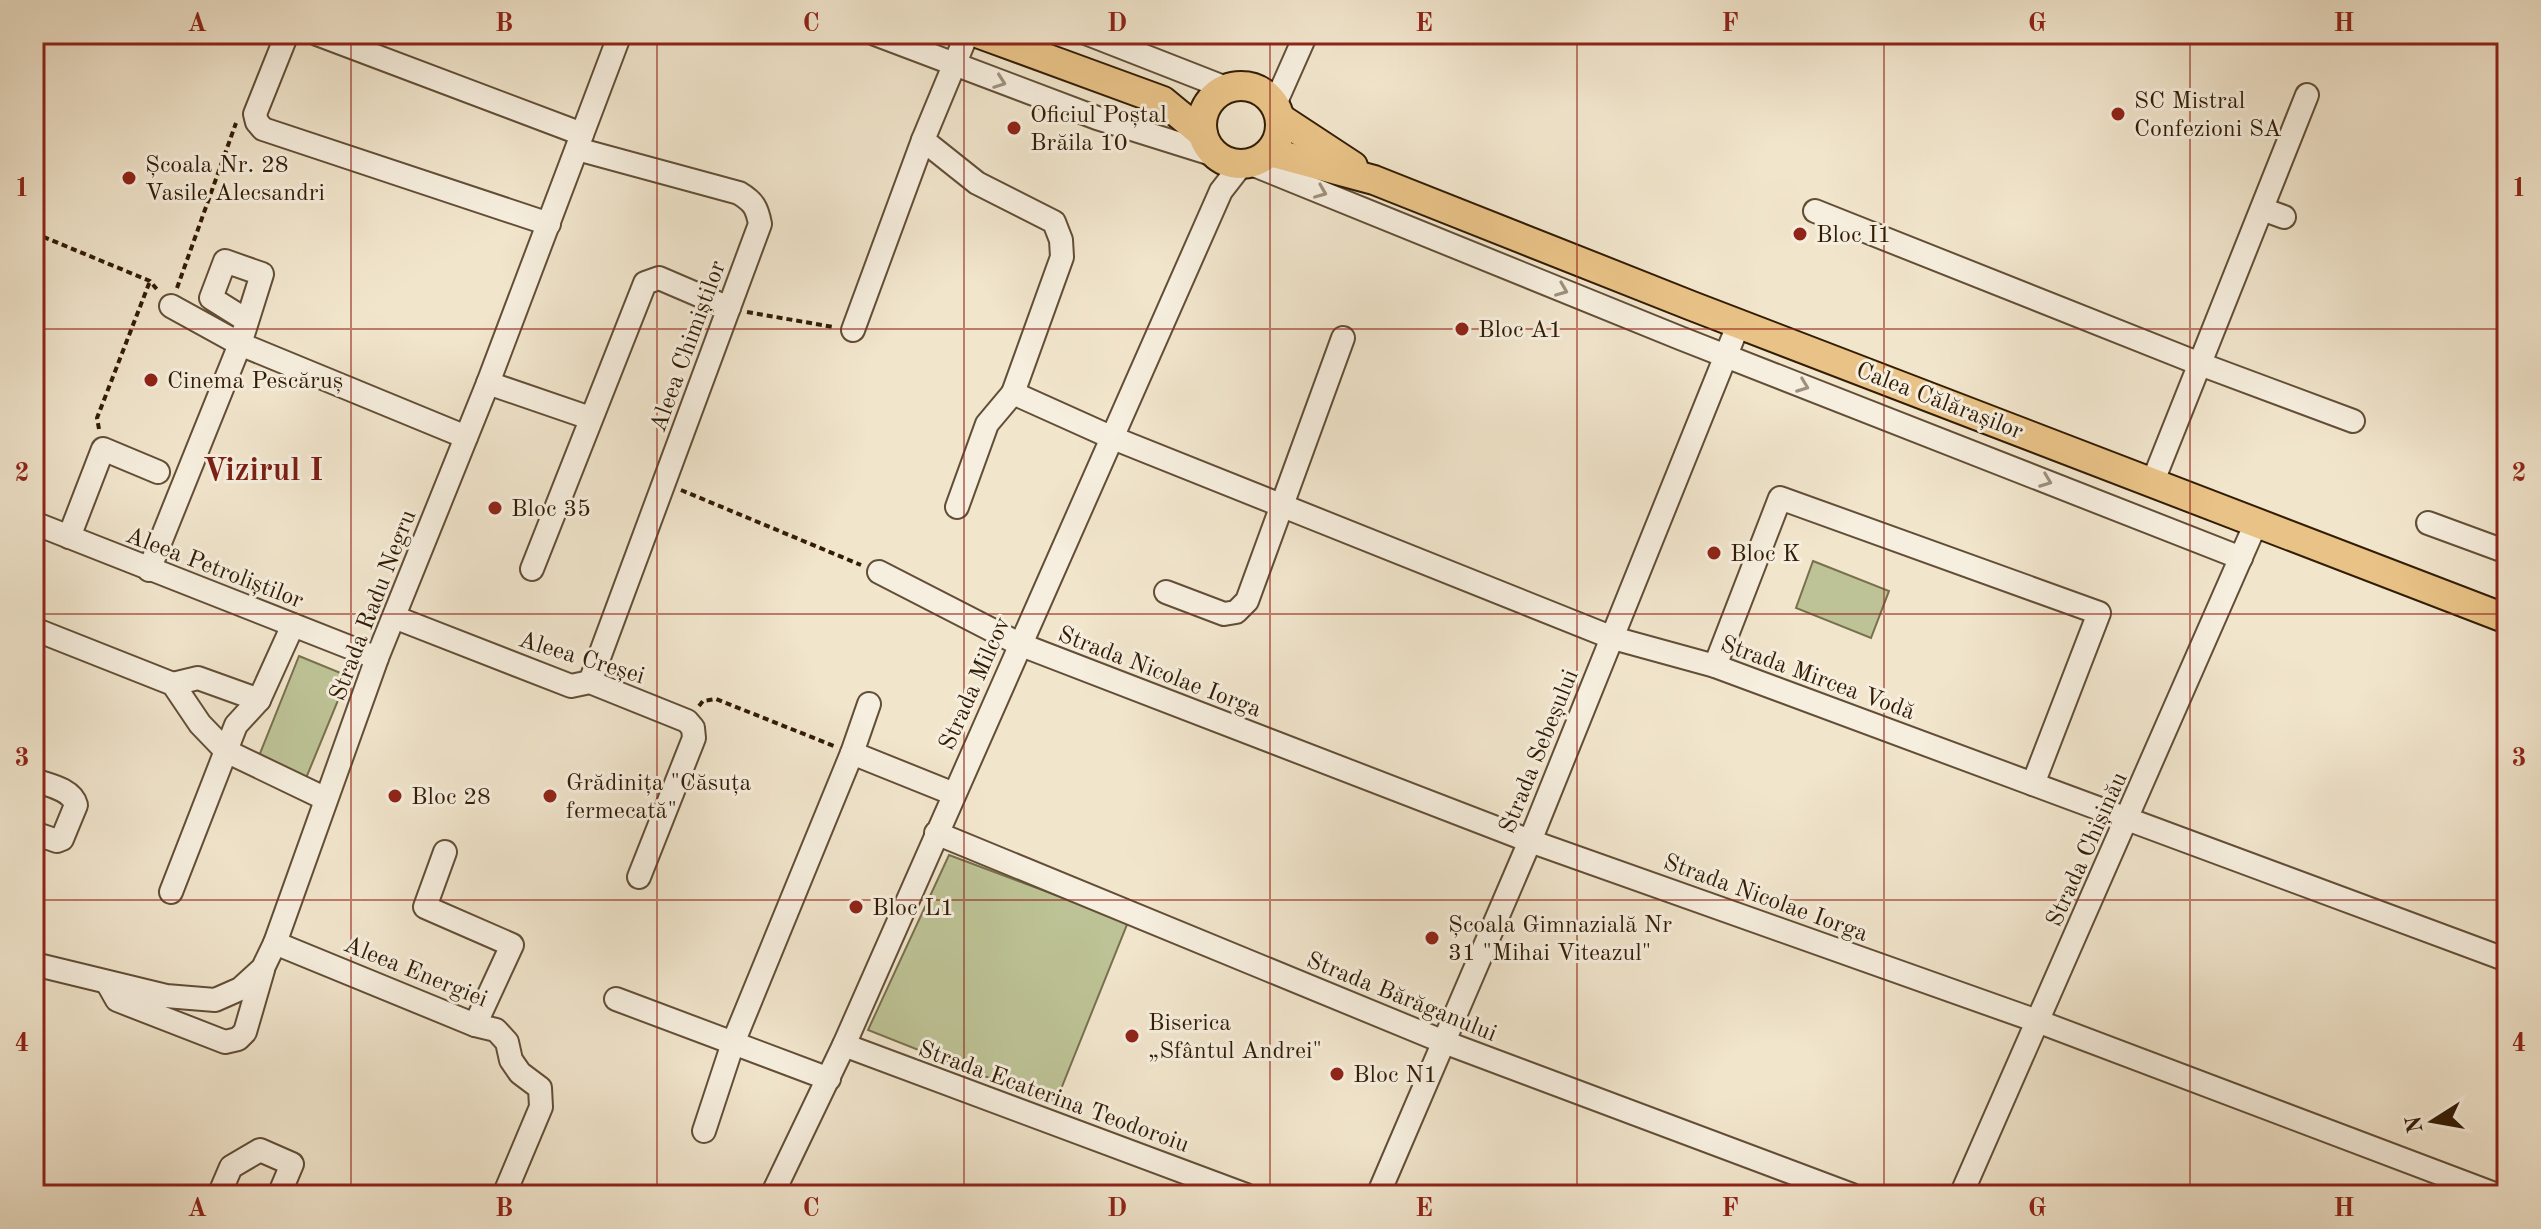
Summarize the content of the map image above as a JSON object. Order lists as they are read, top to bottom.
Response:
{
  "streets": {
    "main road": ["Calea Călărașilor"],
    "street": [
      "Aleea Chimiștilor",
      "Aleea Petroliștilor",
      "Strada Radu Negru",
      "Aleea Creșei",
      "Strada Nicolae Iorga",
      "Strada Mircea Vodă",
      "Strada Milcov",
      "Strada Sebeșului",
      "Strada Chișinău",
      "Aleea Energiei",
      "Strada Bărăganului",
      "Strada Ecaterina Teodoroiu"
    ]
  },
  "crossings": [
    ["Aleea Chimiștilor", "Strada Radu Negru"],
    ["Aleea Chimiștilor", "Aleea Creșei"],
    ["Calea Călărașilor", "Strada Milcov"],
    ["Calea Călărașilor", "Strada Sebeșului"],
    ["Calea Călărașilor", "Strada Chișinău"],
    ["Aleea Petroliștilor", "Strada Radu Negru"],
    ["Strada Radu Negru", "Aleea Creșei"],
    ["Strada Radu Negru", "Aleea Energiei"],
    ["Strada Nicolae Iorga", "Strada Milcov"],
    ["Strada Nicolae Iorga", "Strada Sebeșului"],
    ["Strada Nicolae Iorga", "Strada Chișinău"],
    ["Strada Mircea Vodă", "Strada Milcov"],
    ["Strada Mircea Vodă", "Strada Sebeșului"],
    ["Strada Mircea Vodă", "Strada Chișinău"],
    ["Strada Milcov", "Strada Bărăganului"],
    ["Strada Milcov", "Strada Ecaterina Teodoroiu"],
    ["Strada Sebeșului", "Strada Bărăganului"]
  ],
  "districts": ["Vizirul I"],
  "places": [
    "SC Mistral Confezioni SA",
    "Oficiul Poștal Brăila 10",
    "Școala Nr. 28 Vasile Alecsandri",
    "Bloc I1",
    "Bloc A1",
    "Cinema Pescăruș",
    "Bloc 35",
    "Bloc K",
    "Bloc 28",
    "Grădinița \"Căsuța fermecată\"",
    "Bloc L1",
    "Școala Gimnazială Nr 31 \"Mihai Viteazul\"",
    "Biserica „Sfântul Andrei\"",
    "Bloc N1"
  ],
  "north": "left",
  "grid": {
    "columns": [
      "A",
      "B",
      "C",
      "D",
      "E",
      "F",
      "G",
      "H"
    ],
    "rows": [
      "1",
      "2",
      "3",
      "4"
    ]
  }
}
